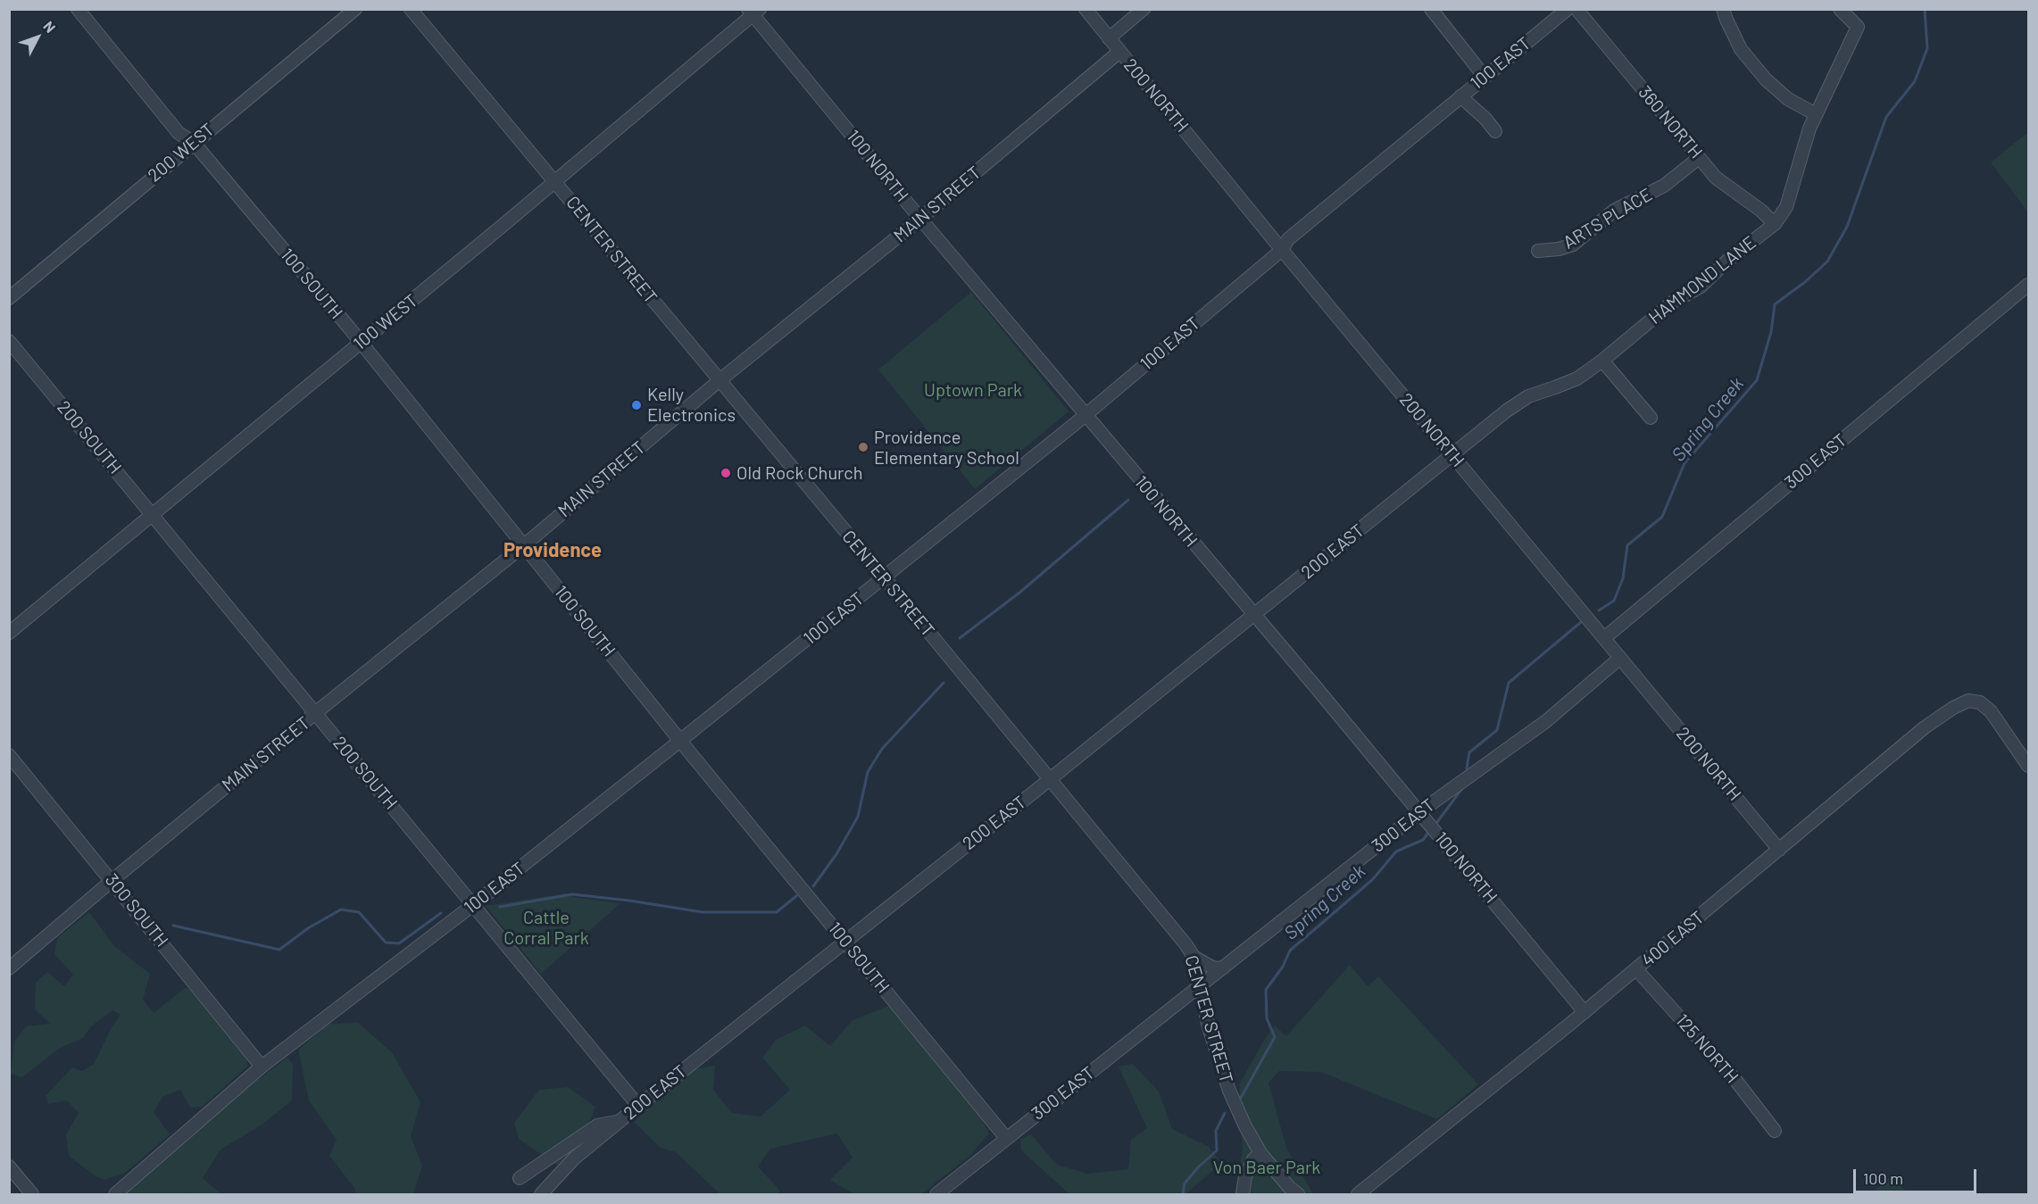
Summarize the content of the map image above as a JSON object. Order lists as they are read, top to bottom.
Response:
{
  "streets": {
    "street": [
      "100 EAST",
      "200 NORTH",
      "360 NORTH",
      "200 WEST",
      "100 NORTH",
      "MAIN STREET",
      "ARTS PLACE",
      "CENTER STREET",
      "HAMMOND LANE",
      "100 SOUTH",
      "100 WEST",
      "200 SOUTH",
      "300 EAST",
      "200 EAST",
      "300 SOUTH",
      "400 EAST",
      "125 NORTH"
    ]
  },
  "crossings": [
    ["100 EAST", "200 NORTH"],
    ["100 EAST", "100 NORTH"],
    ["100 EAST", "CENTER STREET"],
    ["100 EAST", "100 SOUTH"],
    ["100 EAST", "200 SOUTH"],
    ["100 EAST", "300 SOUTH"],
    ["200 NORTH", "MAIN STREET"],
    ["200 NORTH", "HAMMOND LANE"],
    ["200 NORTH", "300 EAST"],
    ["200 NORTH", "200 EAST"],
    ["200 NORTH", "400 EAST"],
    ["360 NORTH", "ARTS PLACE"],
    ["360 NORTH", "HAMMOND LANE"],
    ["200 WEST", "100 SOUTH"],
    ["100 NORTH", "MAIN STREET"],
    ["100 NORTH", "100 WEST"],
    ["100 NORTH", "300 EAST"],
    ["100 NORTH", "200 EAST"],
    ["100 NORTH", "400 EAST"],
    ["MAIN STREET", "CENTER STREET"],
    ["MAIN STREET", "100 SOUTH"],
    ["MAIN STREET", "200 SOUTH"],
    ["MAIN STREET", "300 SOUTH"],
    ["CENTER STREET", "100 WEST"],
    ["CENTER STREET", "300 EAST"],
    ["CENTER STREET", "200 EAST"],
    ["HAMMOND LANE", "200 EAST"],
    ["100 SOUTH", "100 WEST"],
    ["100 SOUTH", "300 EAST"],
    ["100 SOUTH", "200 EAST"],
    ["100 WEST", "200 SOUTH"],
    ["200 SOUTH", "200 EAST"],
    ["400 EAST", "125 NORTH"]
  ],
  "districts": ["Providence"],
  "water": ["Spring Creek"],
  "parks": ["Uptown Park", "Cattle Corral Park", "Von Baer Park"],
  "places": ["Kelly Electronics", "Providence Elementary School", "Old Rock Church"],
  "scale_bar": "100 m",
  "north": "top right"
}
